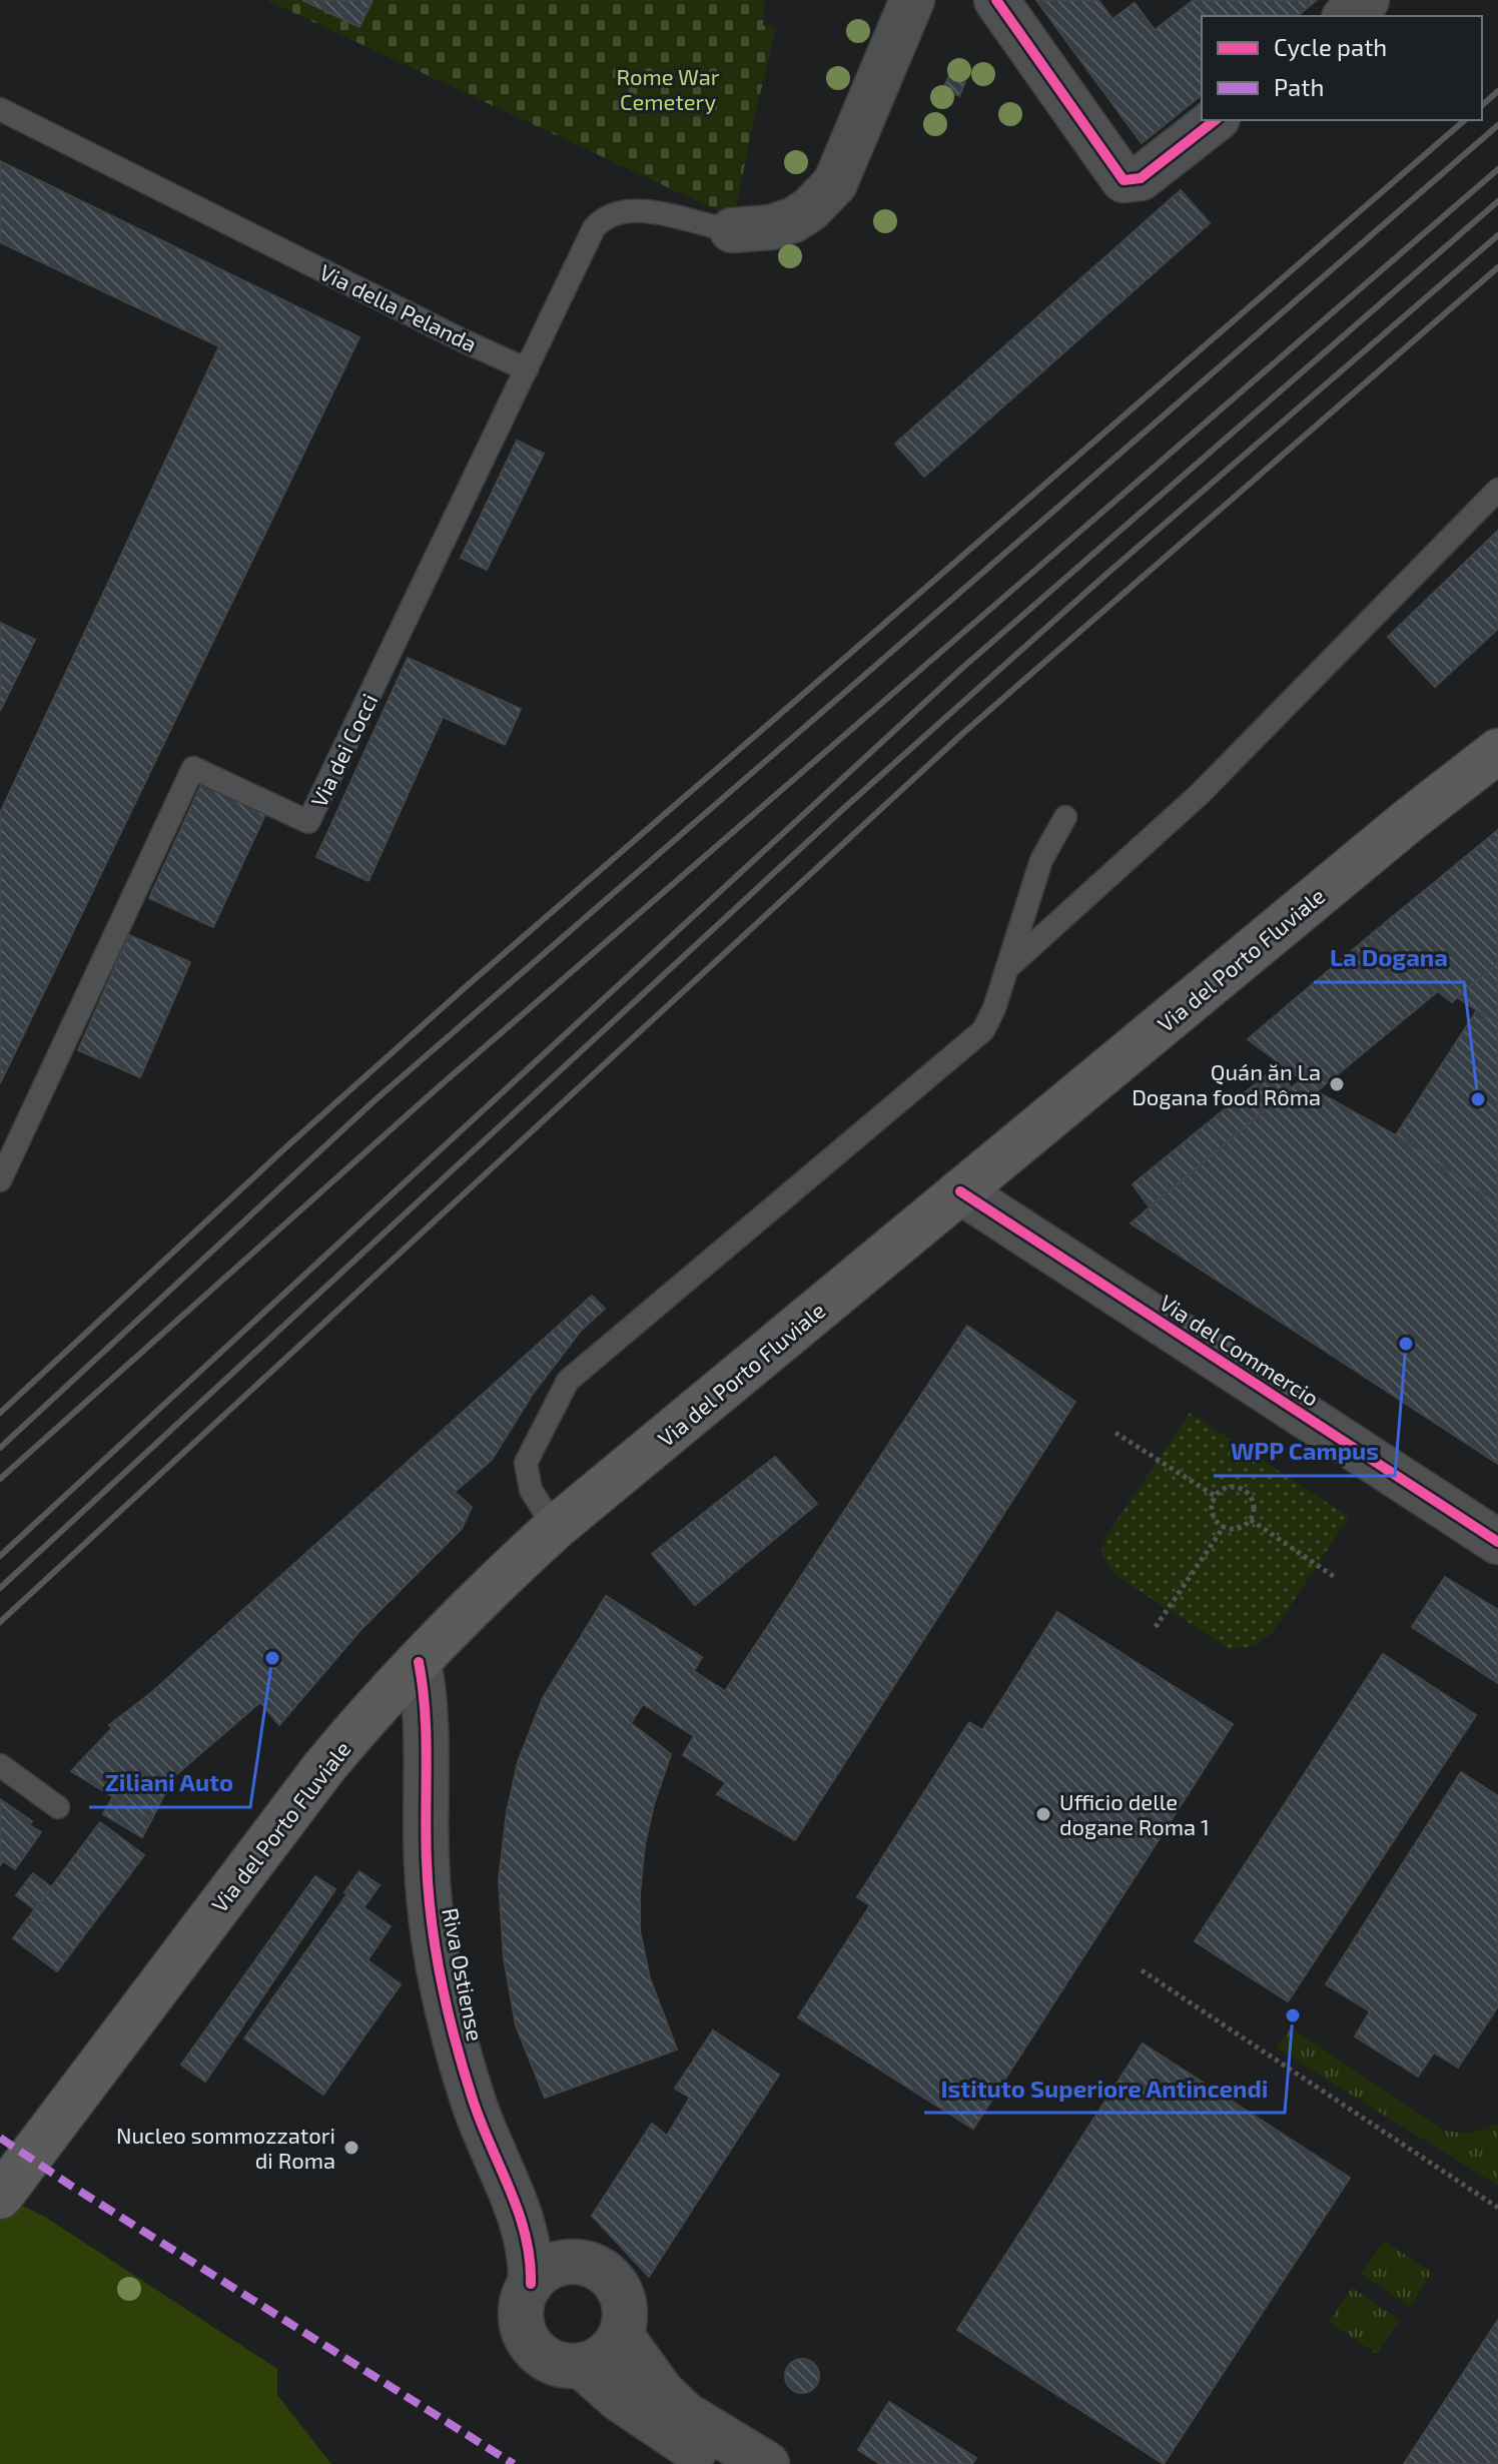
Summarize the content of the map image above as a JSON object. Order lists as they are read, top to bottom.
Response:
{
  "streets": {
    "main road": ["Via del Porto Fluviale"],
    "street": ["Via del Commercio", "Riva Ostiense"],
    "lane": ["Via della Pelanda", "Via dei Cocci"]
  },
  "crossings": [
    ["Via della Pelanda", "Via dei Cocci"],
    ["Via del Porto Fluviale", "Via del Commercio"],
    ["Via del Porto Fluviale", "Riva Ostiense"]
  ],
  "parks": ["Rome War Cemetery"],
  "places": [
    "Quán ăn La Dogana food Rôma",
    "La Dogana",
    "WPP Campus",
    "Ziliani Auto",
    "Ufficio delle dogane Roma 1",
    "Istituto Superiore Antincendi",
    "Nucleo sommozzatori di Roma"
  ],
  "legend": ["Cycle path", "Path"]
}
